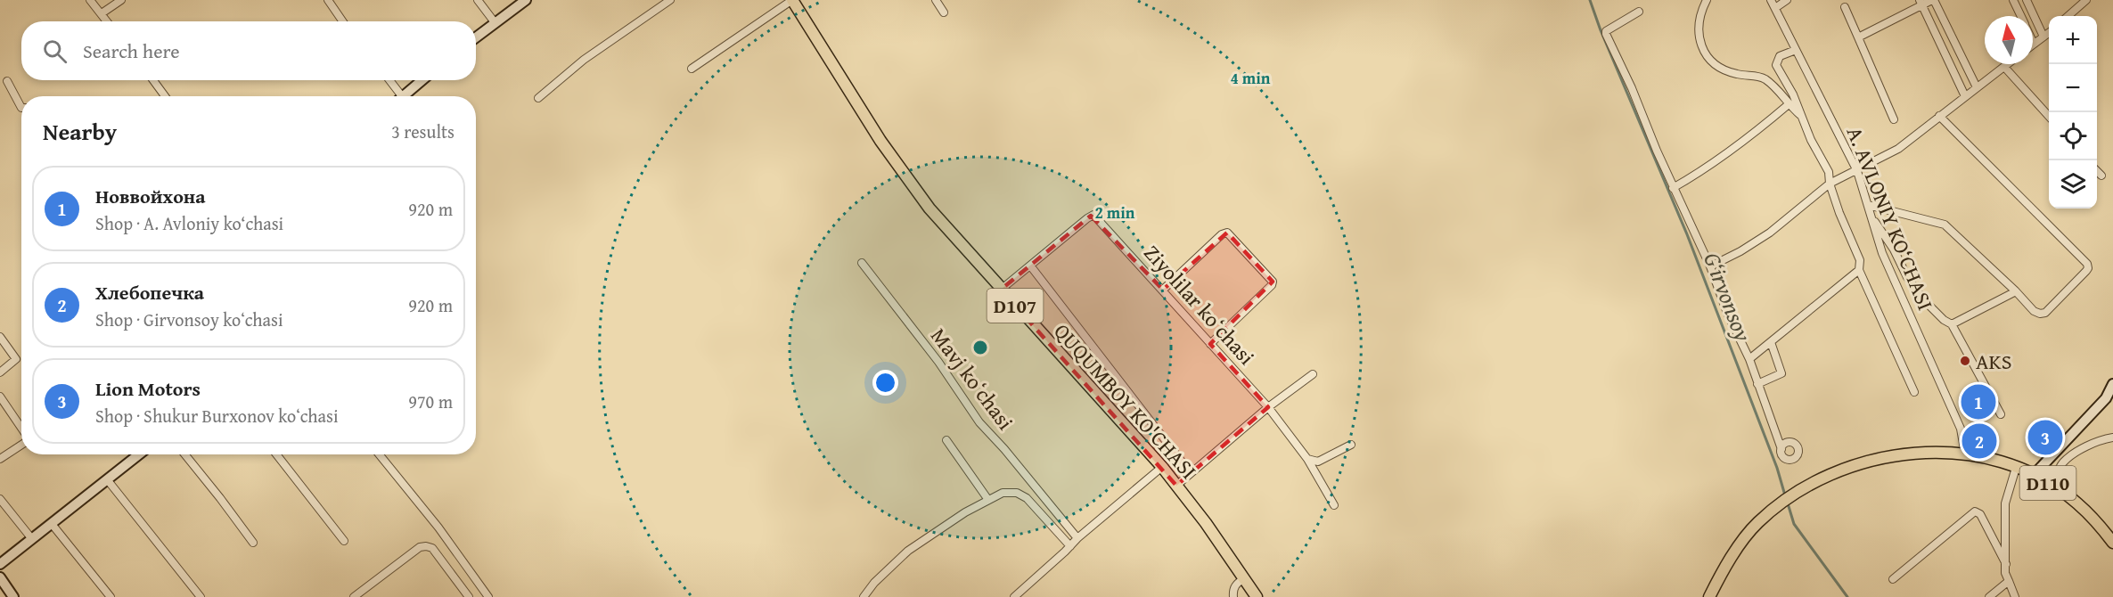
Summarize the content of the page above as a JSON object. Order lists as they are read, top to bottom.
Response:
{
  "streets": {
    "main road": ["D107", "QUQUMBOY KO'CHASI", "D110"],
    "street": ["A. AVLONIY KO‘CHASI", "Ziyolilar koʻchasi", "Mavj koʻchasi"]
  },
  "crossings": [
    ["A. AVLONIY KO‘CHASI", "D110"]
  ],
  "water": ["G‘irvonsoy"],
  "places": ["AKS"],
  "north": "top",
  "page": {
    "map_buttons": ["+", "−"],
    "search": "Search here",
    "heading": ["Nearby", "3 results"],
    "list": [
      {
        "mark": "1",
        "name": "Новвойхона",
        "note": "Shop · A. Avloniy ko‘chasi",
        "value": "920 m"
      },
      {
        "mark": "2",
        "name": "Хлебопечка",
        "note": "Shop · Girvonsoy koʻchasi",
        "value": "920 m"
      },
      {
        "mark": "3",
        "name": "Lion Motors",
        "note": "Shop · Shukur Burxonov koʻchasi",
        "value": "970 m"
      }
    ],
    "pins": ["1", "3", "2"]
  },
  "rings": ["4 min", "2 min"]
}
